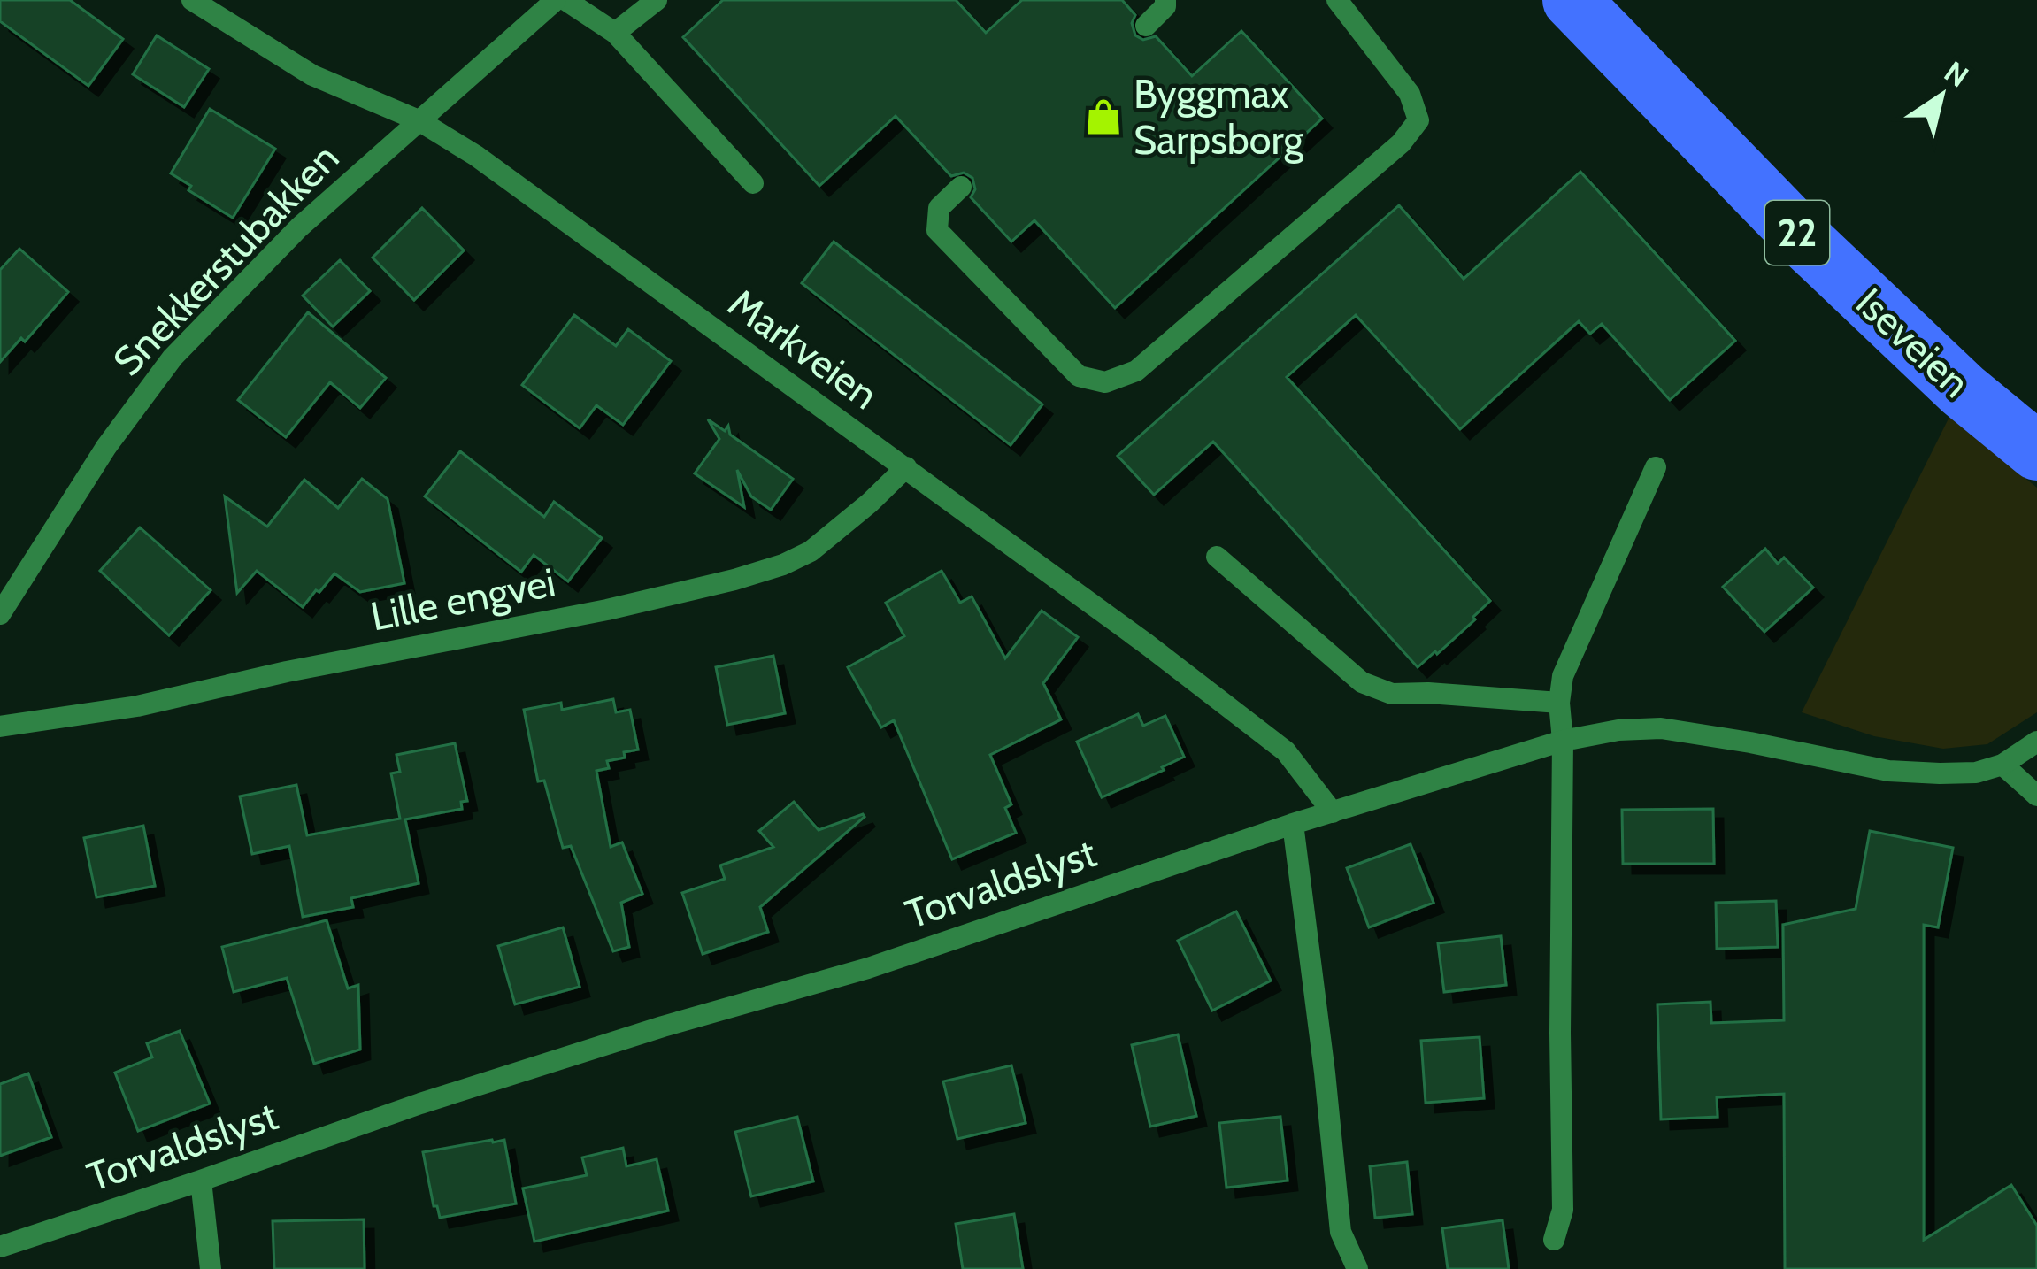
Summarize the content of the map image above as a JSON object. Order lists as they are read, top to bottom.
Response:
{
  "streets": {
    "highway": ["22", "Iseveien"],
    "street": [
      "Snekkerstubakken",
      "Markveien",
      "Lille engvei",
      "Torvaldslyst"
    ]
  },
  "crossings": [
    ["Snekkerstubakken", "Markveien"],
    ["Markveien", "Lille engvei"],
    ["Markveien", "Torvaldslyst"]
  ],
  "places": {
    "shop": ["Byggmax Sarpsborg"]
  },
  "north": "top right"
}
